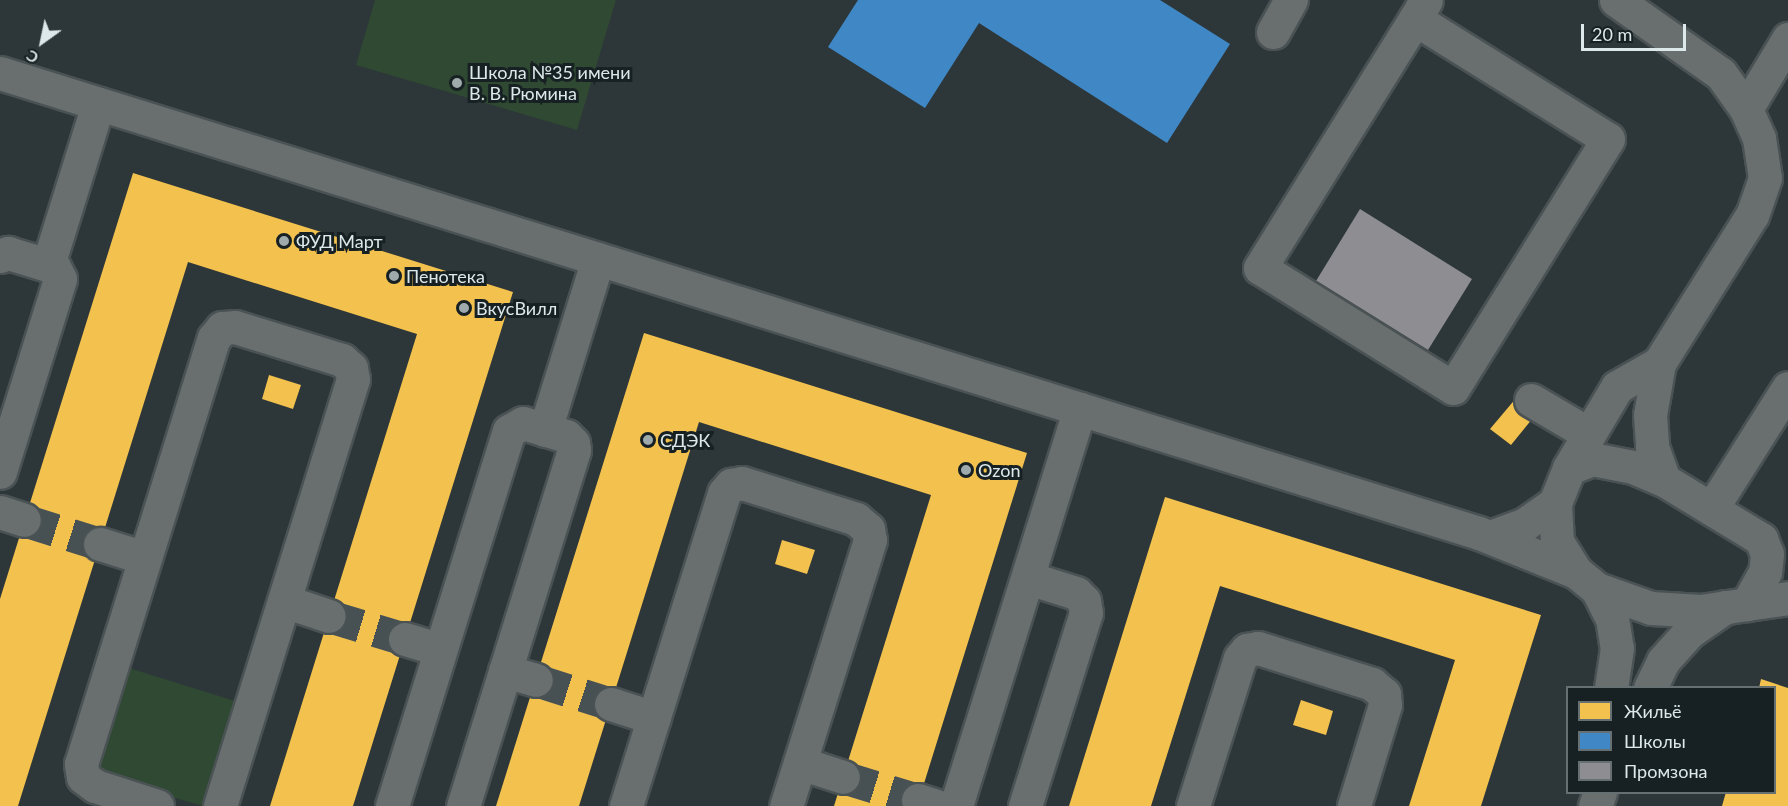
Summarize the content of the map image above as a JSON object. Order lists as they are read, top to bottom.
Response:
{
  "places": [
    "Школа №35 имени В. В. Рюмина",
    "ФУД Март",
    "Пенотека",
    "ВкусВилл",
    "СДЭК",
    "Ozon"
  ],
  "legend": ["Жильё", "Школы", "Промзона"],
  "scale_bar": "20 m",
  "north": "bottom left"
}
